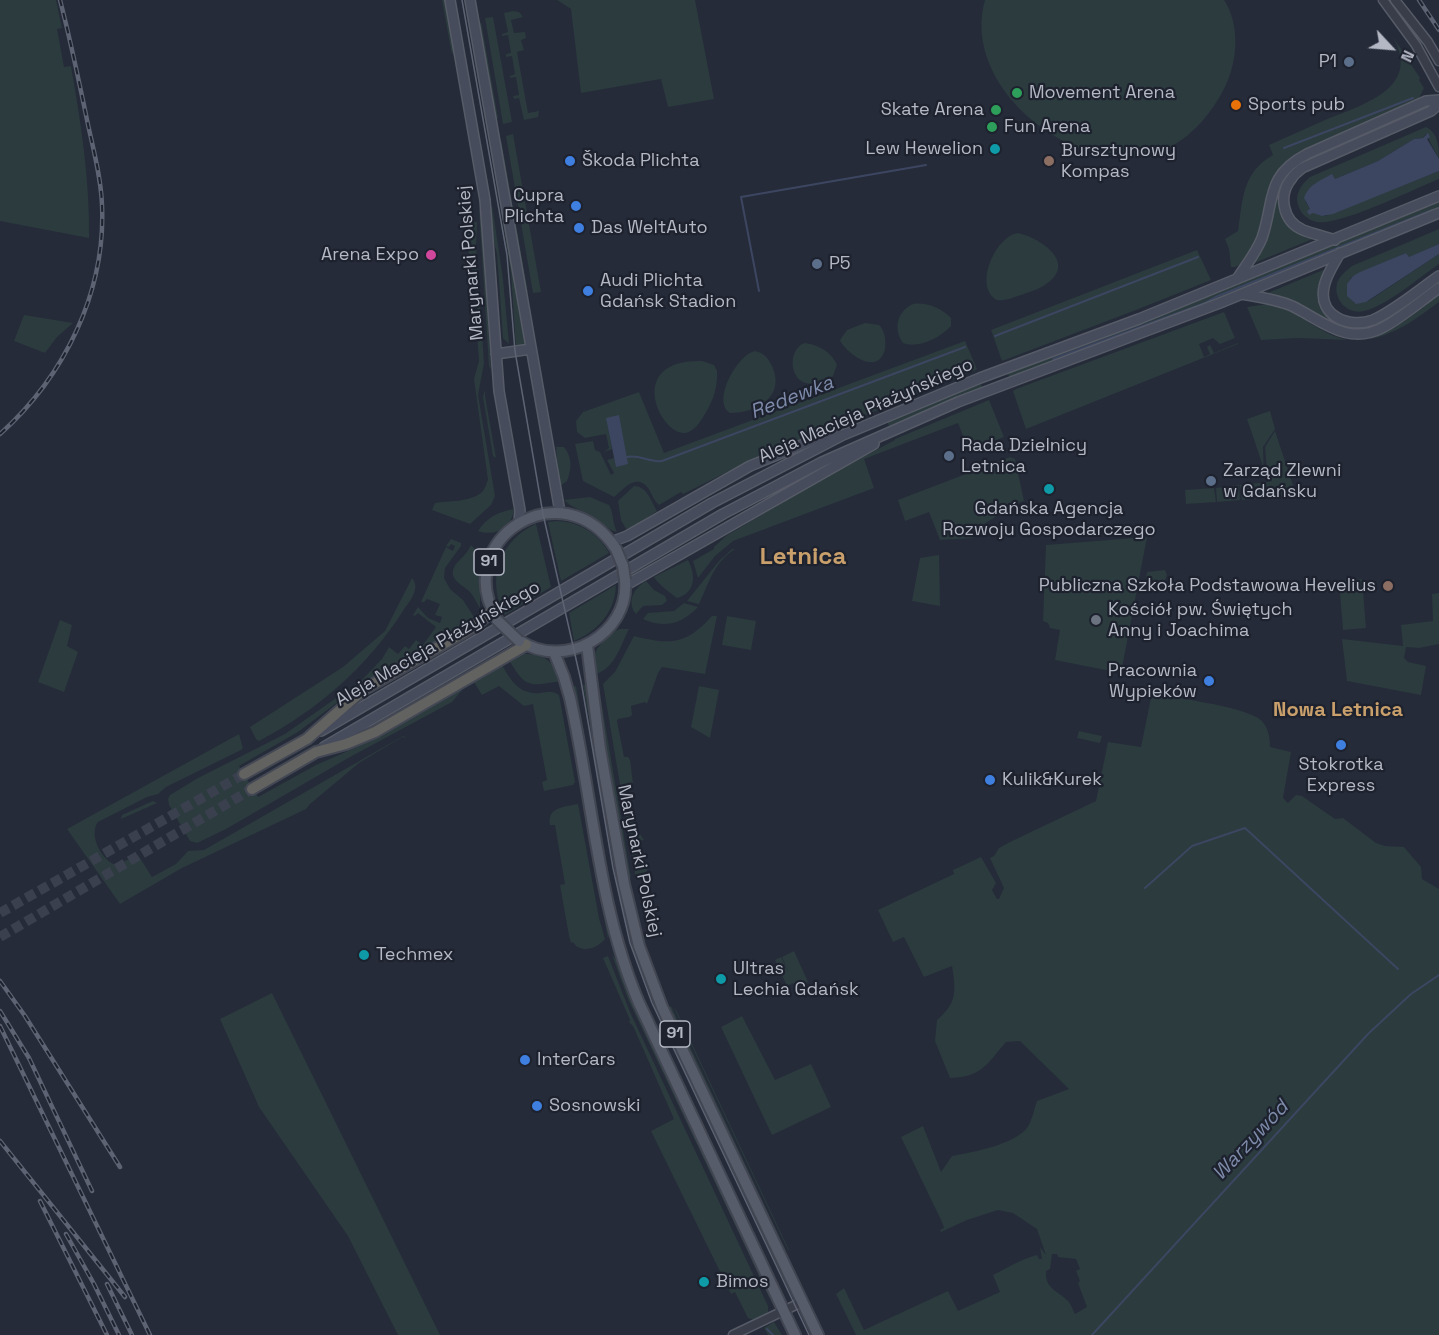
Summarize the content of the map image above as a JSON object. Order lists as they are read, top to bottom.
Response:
{
  "streets": {
    "highway": ["Aleja Macieja Płażyńskiego"],
    "main road": ["Marynarki Polskiej", "91"]
  },
  "crossings": [
    ["Marynarki Polskiej", "91"]
  ],
  "districts": ["Letnica", "Nowa Letnica"],
  "water": ["Redewka", "Warzywód"],
  "places": [
    "P1",
    "Movement Arena",
    "Sports pub",
    "Skate Arena",
    "Fun Arena",
    "Lew Hewelion",
    "Škoda Plichta",
    "Bursztynowy Kompas",
    "Cupra Plichta",
    "Das WeltAuto",
    "Arena Expo",
    "P5",
    "Audi Plichta Gdańsk Stadion",
    "Rada Dzielnicy Letnica",
    "Zarząd Zlewni w Gdańsku",
    "Gdańska Agencja Rozwoju Gospodarczego",
    "Publiczna Szkoła Podstawowa Hevelius",
    "Kościół pw. Świętych Anny i Joachima",
    "Pracownia Wypieków",
    "Stokrotka Express",
    "Kulik&Kurek",
    "Techmex",
    "Ultras Lechia Gdańsk",
    "InterCars",
    "Sosnowski",
    "Bimos"
  ],
  "north": "bottom right"
}
